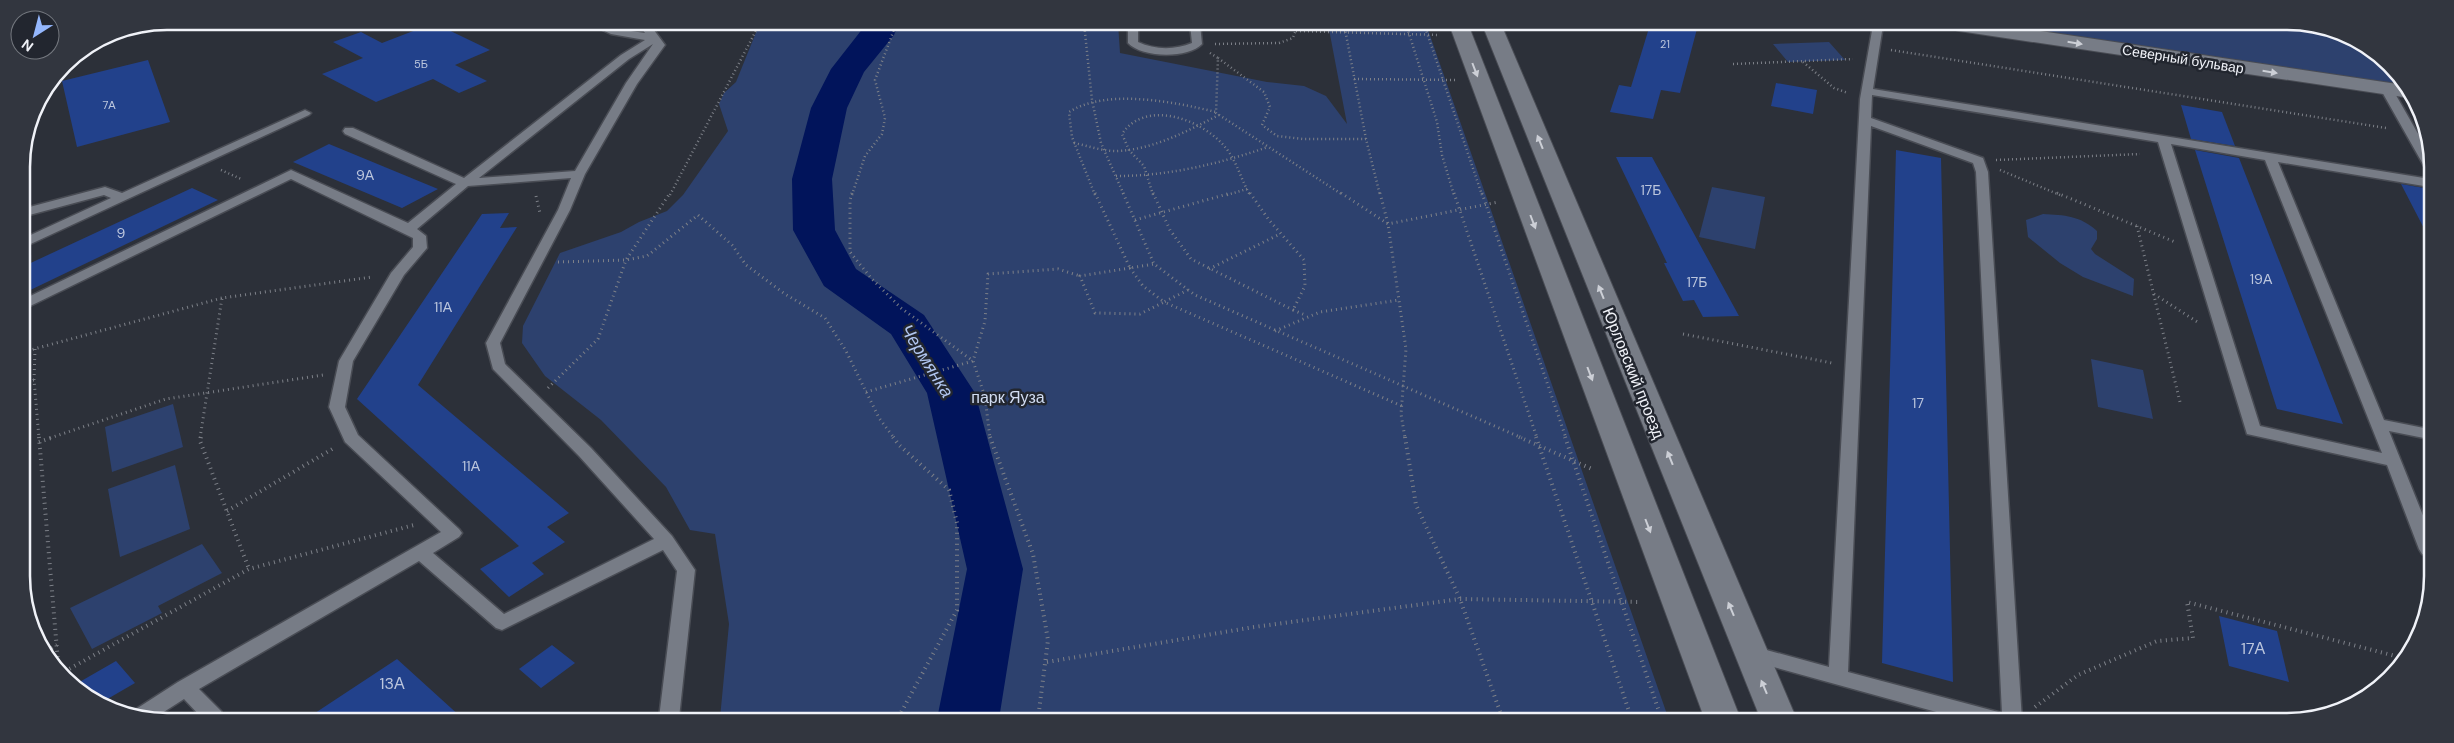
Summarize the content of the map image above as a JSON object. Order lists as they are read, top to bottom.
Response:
{
  "streets": {
    "main road": ["Северный бульвар", "Юрловский проезд"]
  },
  "one_way": ["Северный бульвар"],
  "water": ["Чермянка"],
  "parks": ["парк Яуза"],
  "house_numbers": [
    "21",
    "5Б",
    "7А",
    "9А",
    "17Б",
    "9",
    "19А",
    "17Б",
    "11А",
    "17",
    "11А",
    "17А",
    "13А"
  ],
  "north": "bottom left"
}
